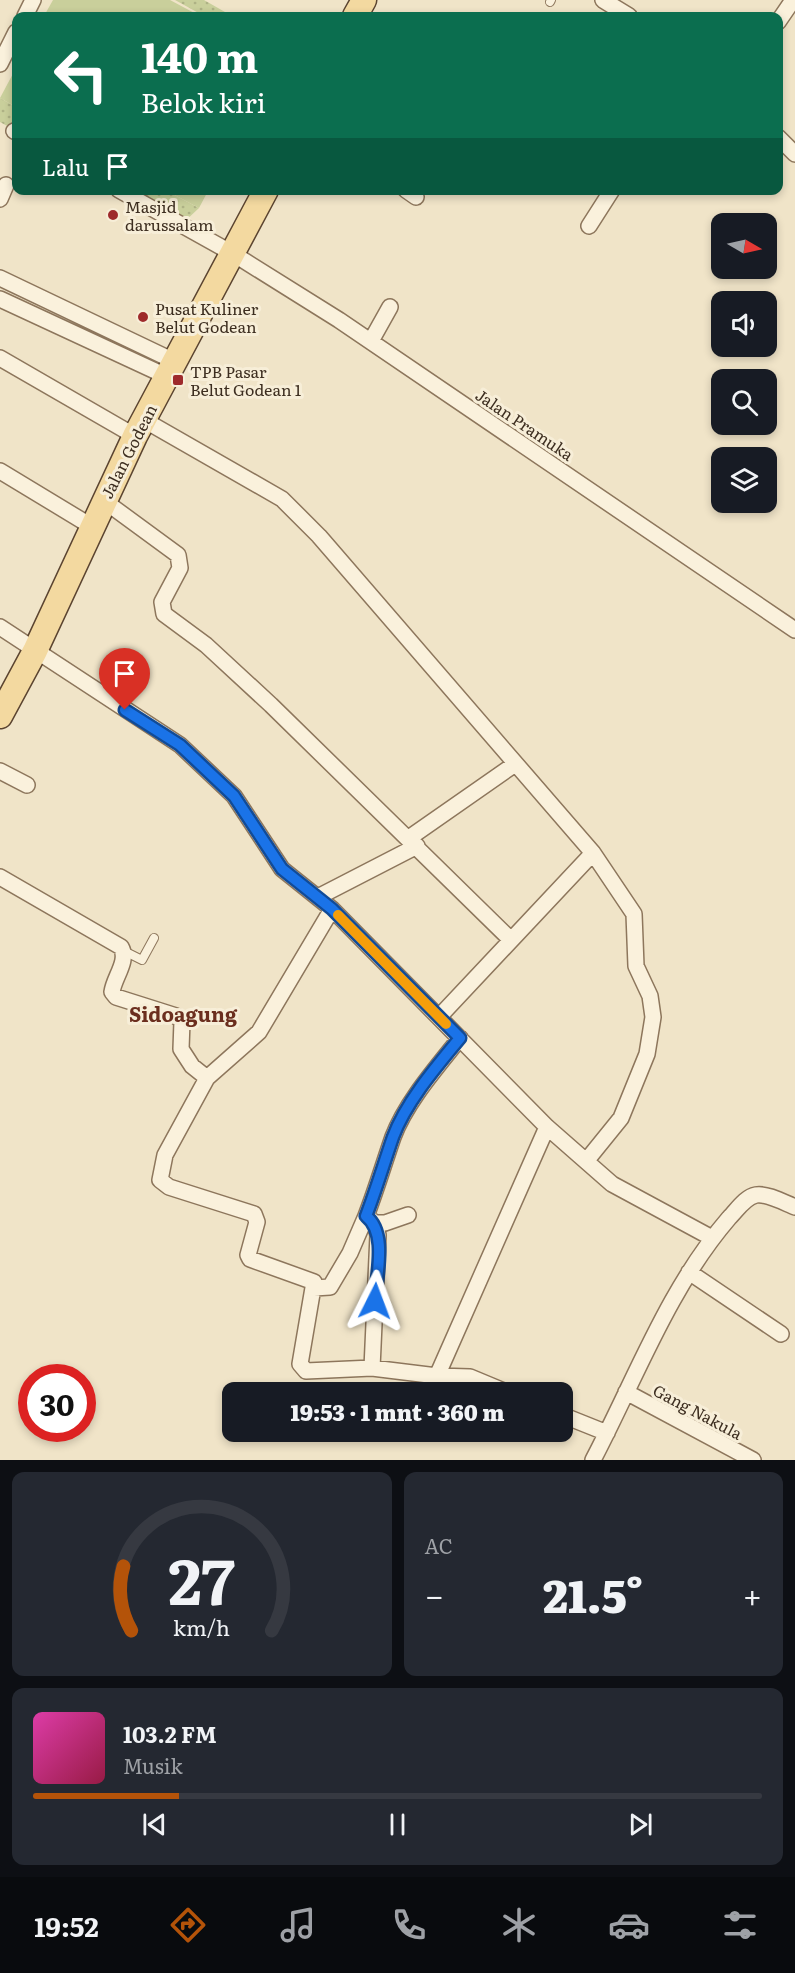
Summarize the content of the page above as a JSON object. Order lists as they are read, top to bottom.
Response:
{
  "streets": {
    "main road": ["Jalan Godean"],
    "street": ["Jalan Pramuka", "Gang Nakula"]
  },
  "crossings": [
    ["Jalan Pramuka", "Jalan Godean"]
  ],
  "districts": ["Sidoagung"],
  "places": {
    "other": ["Masjid darussalam", "Pusat Kuliner Belut Godean"],
    "transit": ["TPB Pasar Belut Godean 1"]
  },
  "north": "right",
  "page": {
    "turn": ["140 m", "Belok kiri"],
    "then": "Lalu",
    "limit": "30",
    "trip": "19:53 · 1 mnt · 360 m",
    "tile": "AC",
    "heat": ["−", "21.5°", "+"],
    "song": ["103.2 FM", "Musik"],
    "tabs": "19:52",
    "gauge": ["27", "km/h"]
  }
}
